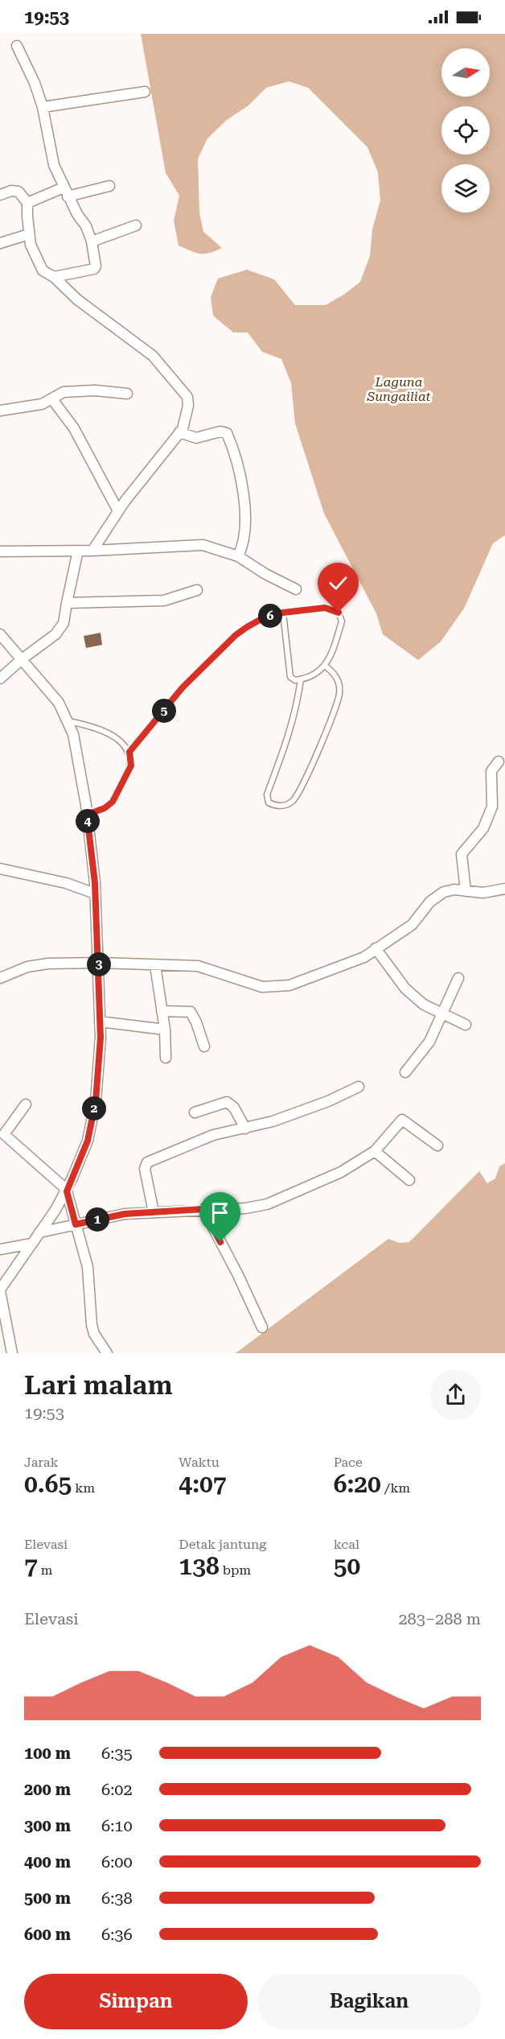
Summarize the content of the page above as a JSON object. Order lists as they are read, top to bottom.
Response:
{
  "water": ["Laguna Sungailiat"],
  "north": "right",
  "page": {
    "status": "19:53",
    "pins": [
      "6",
      "5",
      "4",
      "3",
      "2",
      "1"
    ],
    "heading": ["Lari malam", "19:53"],
    "stats": [
      ["Jarak", "0.65 km"],
      ["Waktu", "4:07"],
      ["Pace", "6:20 /km"],
      ["Elevasi", "7 m"],
      ["Detak jantung", "138 bpm"],
      ["kcal", "50"]
    ],
    "chart": ["Elevasi", "283–288 m"],
    "list": [
      {
        "name": "100 m",
        "note": "6:35"
      },
      {
        "name": "200 m",
        "note": "6:02"
      },
      {
        "name": "300 m",
        "note": "6:10"
      },
      {
        "name": "400 m",
        "note": "6:00"
      },
      {
        "name": "500 m",
        "note": "6:38"
      },
      {
        "name": "600 m",
        "note": "6:36"
      }
    ],
    "buttons": ["Simpan", "Bagikan"]
  }
}
